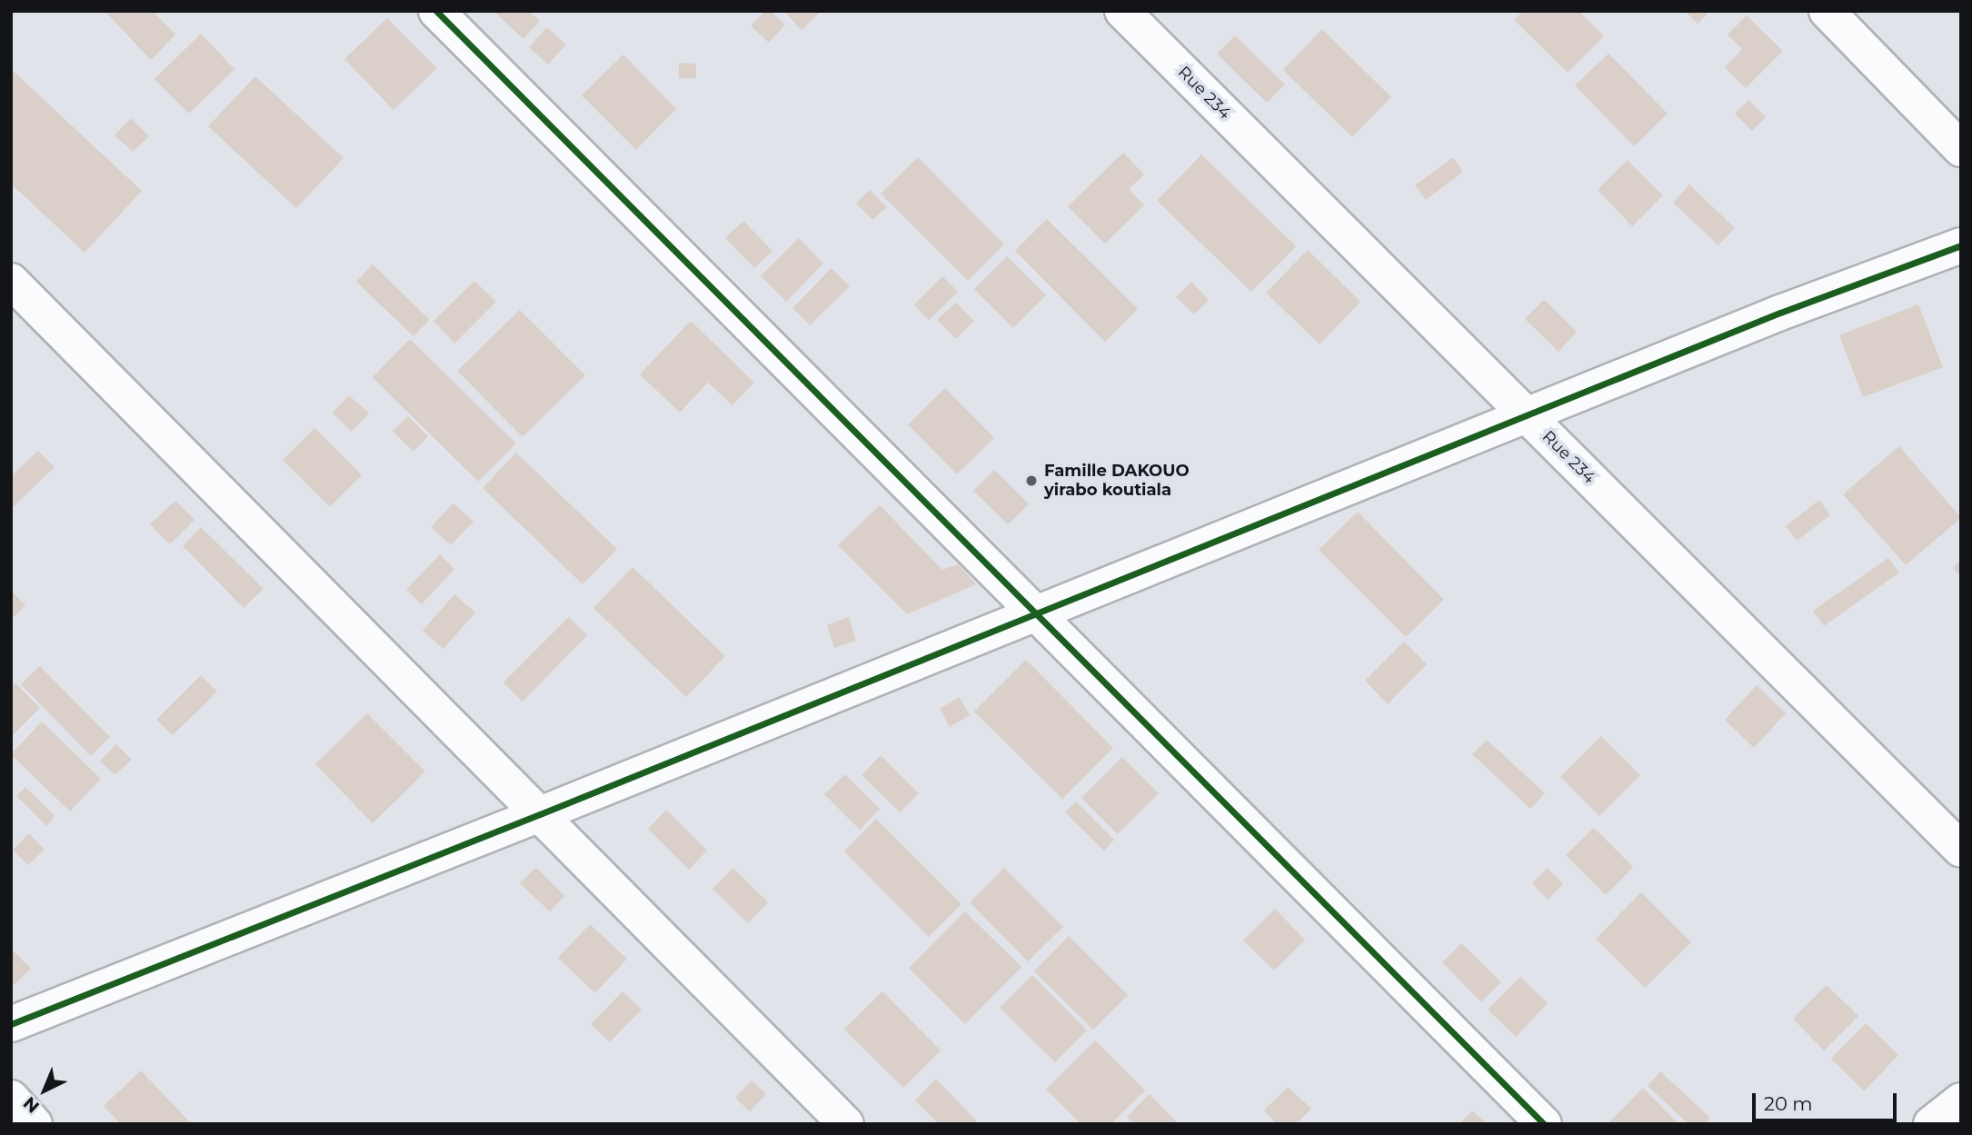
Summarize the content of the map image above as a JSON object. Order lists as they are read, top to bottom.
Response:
{
  "streets": {
    "street": ["Rue 234"]
  },
  "places": ["Famille DAKOUO yirabo koutiala"],
  "scale_bar": "20 m",
  "north": "bottom left"
}
